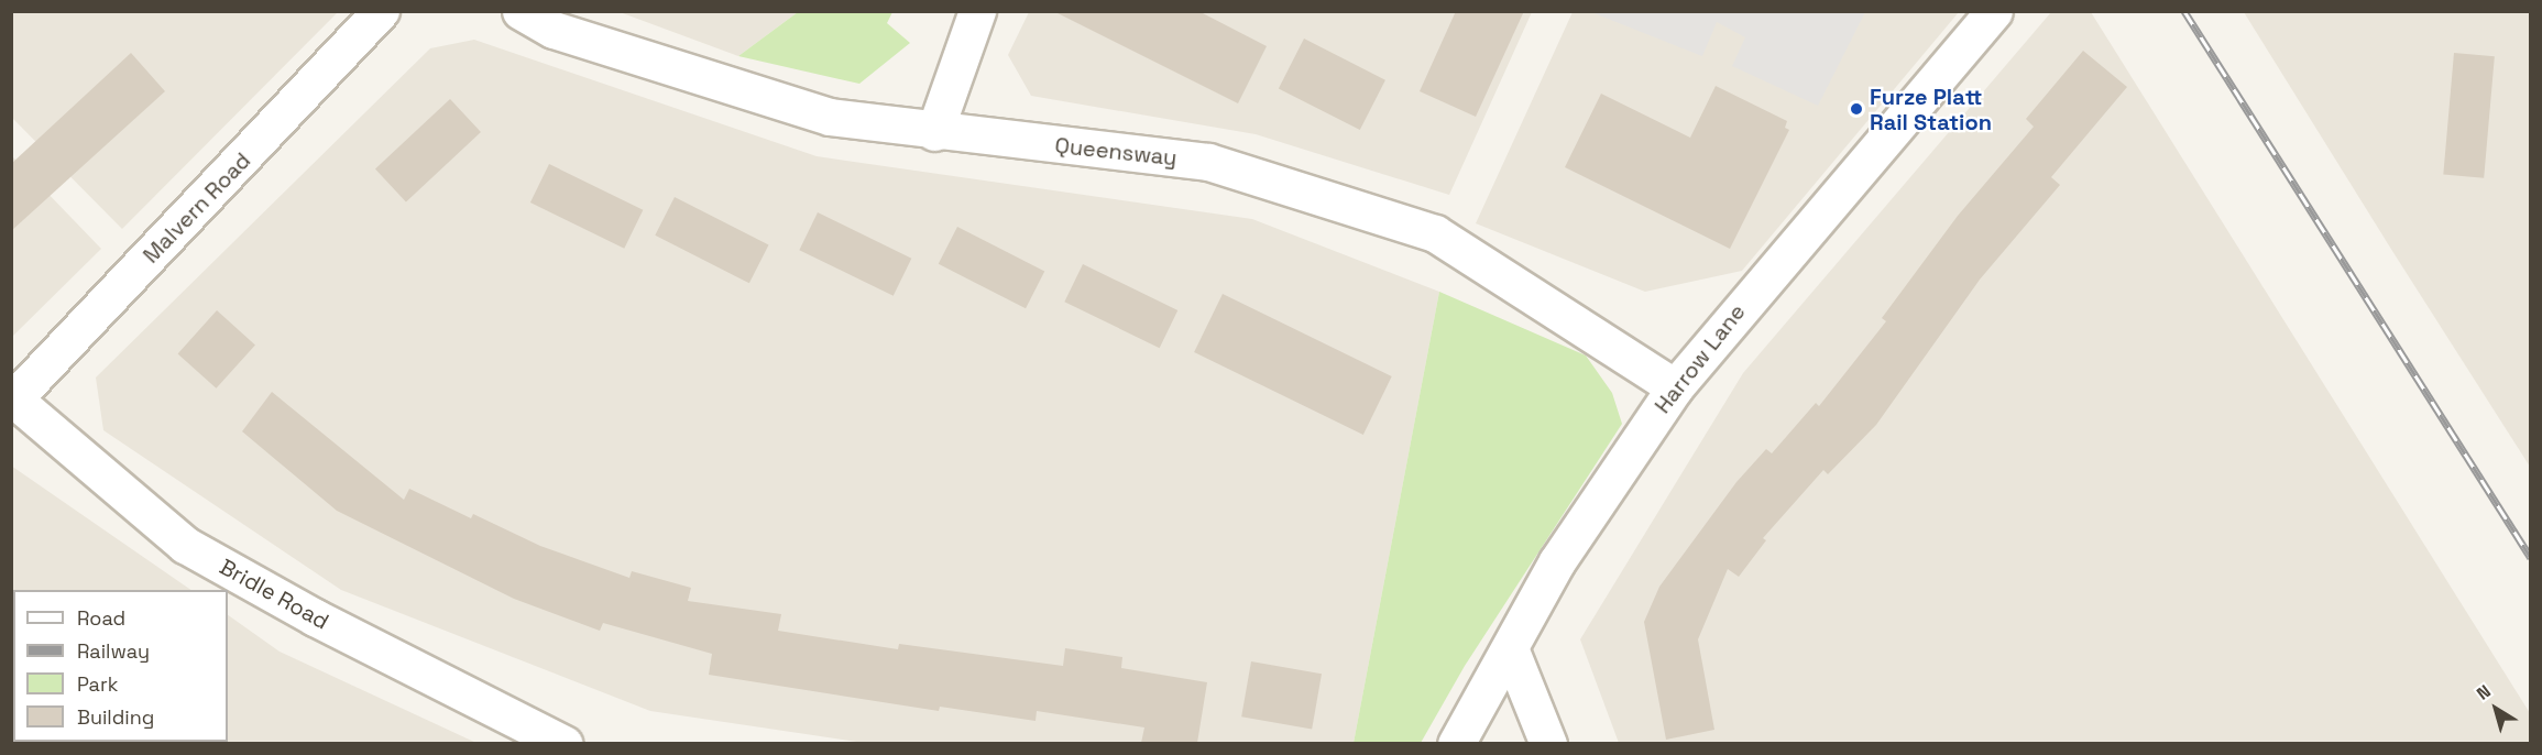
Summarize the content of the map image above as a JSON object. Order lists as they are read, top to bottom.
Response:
{
  "streets": {
    "street": [
      "Queensway",
      "Malvern Road",
      "Harrow Lane",
      "Bridle Road"
    ]
  },
  "crossings": [
    ["Queensway", "Harrow Lane"],
    ["Malvern Road", "Bridle Road"]
  ],
  "places": ["Furze Platt Rail Station"],
  "legend": [
    "Road",
    "Railway",
    "Park",
    "Building"
  ],
  "north": "top left"
}
